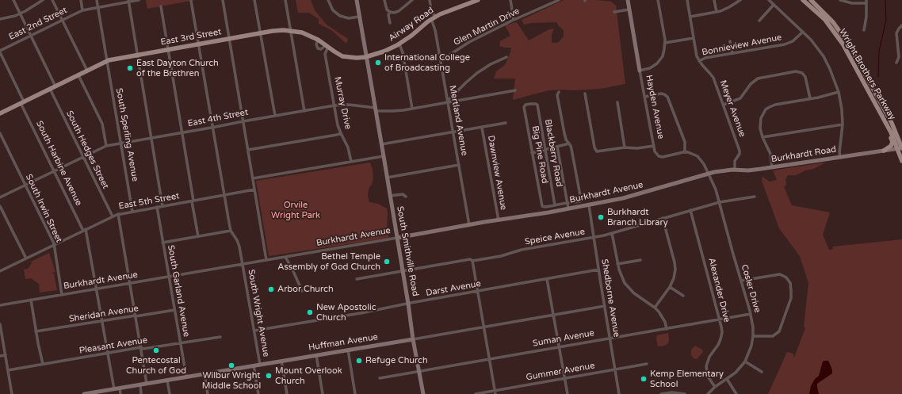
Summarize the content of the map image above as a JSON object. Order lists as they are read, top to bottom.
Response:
{
  "streets": {
    "main road": ["Airway Road", "East 3rd Street", "Wright Brothers Parkway"],
    "street": [
      "East 2nd Street",
      "Glen Martin Drive",
      "Bonnieview Avenue",
      "Murray Drive",
      "Hayden Avenue",
      "Meyer Avenue",
      "East 4th Street",
      "Mertland Avenue",
      "South Sperling Avenue",
      "South Hedges Street",
      "Blackberry Road",
      "Big Pine Road",
      "Burkhardt Road",
      "South Harbine Avenue",
      "Dawnview Avenue",
      "Burkhardt Avenue",
      "East 5th Street",
      "South Irwin Street",
      "Speice Avenue",
      "South Smithville Road",
      "Darst Avenue",
      "Cosler Drive",
      "Alexander Drive",
      "South Garland Avenue",
      "Shedborne Avenue",
      "South Wright Avenue",
      "Sheridan Avenue",
      "Suman Avenue",
      "Huffman Avenue",
      "Pleasant Avenue",
      "Gummer Avenue"
    ]
  },
  "crossings": [
    ["East 2nd Street", "South Sperling Avenue"],
    ["East 2nd Street", "South Harbine Avenue"],
    ["Airway Road", "East 3rd Street"],
    ["Airway Road", "Mertland Avenue"],
    ["Glen Martin Drive", "Mertland Avenue"],
    ["East 3rd Street", "Murray Drive"],
    ["East 3rd Street", "South Sperling Avenue"],
    ["East 3rd Street", "South Hedges Street"],
    ["East 3rd Street", "South Harbine Avenue"],
    ["East 3rd Street", "South Smithville Road"],
    ["East 3rd Street", "South Wright Avenue"],
    ["Bonnieview Avenue", "Meyer Avenue"],
    ["Wright Brothers Parkway", "Burkhardt Road"],
    ["Murray Drive", "East 4th Street"],
    ["Meyer Avenue", "Burkhardt Road"],
    ["East 4th Street", "Mertland Avenue"],
    ["East 4th Street", "South Sperling Avenue"],
    ["East 4th Street", "South Hedges Street"],
    ["East 4th Street", "South Harbine Avenue"],
    ["East 4th Street", "South Irwin Street"],
    ["East 4th Street", "South Smithville Road"],
    ["East 4th Street", "South Wright Avenue"],
    ["Mertland Avenue", "Burkhardt Avenue"],
    ["South Sperling Avenue", "East 5th Street"],
    ["South Hedges Street", "East 5th Street"],
    ["Blackberry Road", "Big Pine Road"],
    ["Burkhardt Road", "Burkhardt Avenue"],
    ["Burkhardt Road", "Cosler Drive"],
    ["South Harbine Avenue", "Burkhardt Avenue"],
    ["South Harbine Avenue", "East 5th Street"],
    ["South Harbine Avenue", "Sheridan Avenue"],
    ["South Harbine Avenue", "Huffman Avenue"],
    ["South Harbine Avenue", "Pleasant Avenue"],
    ["Dawnview Avenue", "Burkhardt Avenue"],
    ["Burkhardt Avenue", "South Irwin Street"],
    ["Burkhardt Avenue", "South Smithville Road"],
    ["Burkhardt Avenue", "Cosler Drive"],
    ["Burkhardt Avenue", "South Garland Avenue"],
    ["Burkhardt Avenue", "Shedborne Avenue"],
    ["Burkhardt Avenue", "South Wright Avenue"],
    ["East 5th Street", "South Irwin Street"],
    ["East 5th Street", "South Garland Avenue"],
    ["East 5th Street", "South Wright Avenue"],
    ["Speice Avenue", "South Smithville Road"],
    ["Speice Avenue", "Cosler Drive"],
    ["Speice Avenue", "Alexander Drive"],
    ["Speice Avenue", "Shedborne Avenue"],
    ["South Smithville Road", "Darst Avenue"],
    ["South Smithville Road", "Suman Avenue"],
    ["South Smithville Road", "Huffman Avenue"],
    ["Darst Avenue", "Shedborne Avenue"],
    ["Darst Avenue", "South Wright Avenue"],
    ["Cosler Drive", "Alexander Drive"],
    ["Cosler Drive", "Suman Avenue"],
    ["Alexander Drive", "Suman Avenue"],
    ["South Garland Avenue", "Sheridan Avenue"],
    ["South Garland Avenue", "Huffman Avenue"],
    ["South Garland Avenue", "Pleasant Avenue"],
    ["Shedborne Avenue", "Suman Avenue"],
    ["Shedborne Avenue", "Huffman Avenue"],
    ["Shedborne Avenue", "Gummer Avenue"],
    ["South Wright Avenue", "Huffman Avenue"]
  ],
  "parks": ["Orvile Wright Park"],
  "places": [
    "International College of Broadcasting",
    "East Dayton Church of the Brethren",
    "Burkhardt Branch Library",
    "Bethel Temple Assembly of God Church",
    "Arbor Church",
    "New Apostolic Church",
    "Pentecostal Church of God",
    "Refuge Church",
    "Wilbur Wright Middle School",
    "Mount Overlook Church",
    "Kemp Elementary School"
  ]
}
